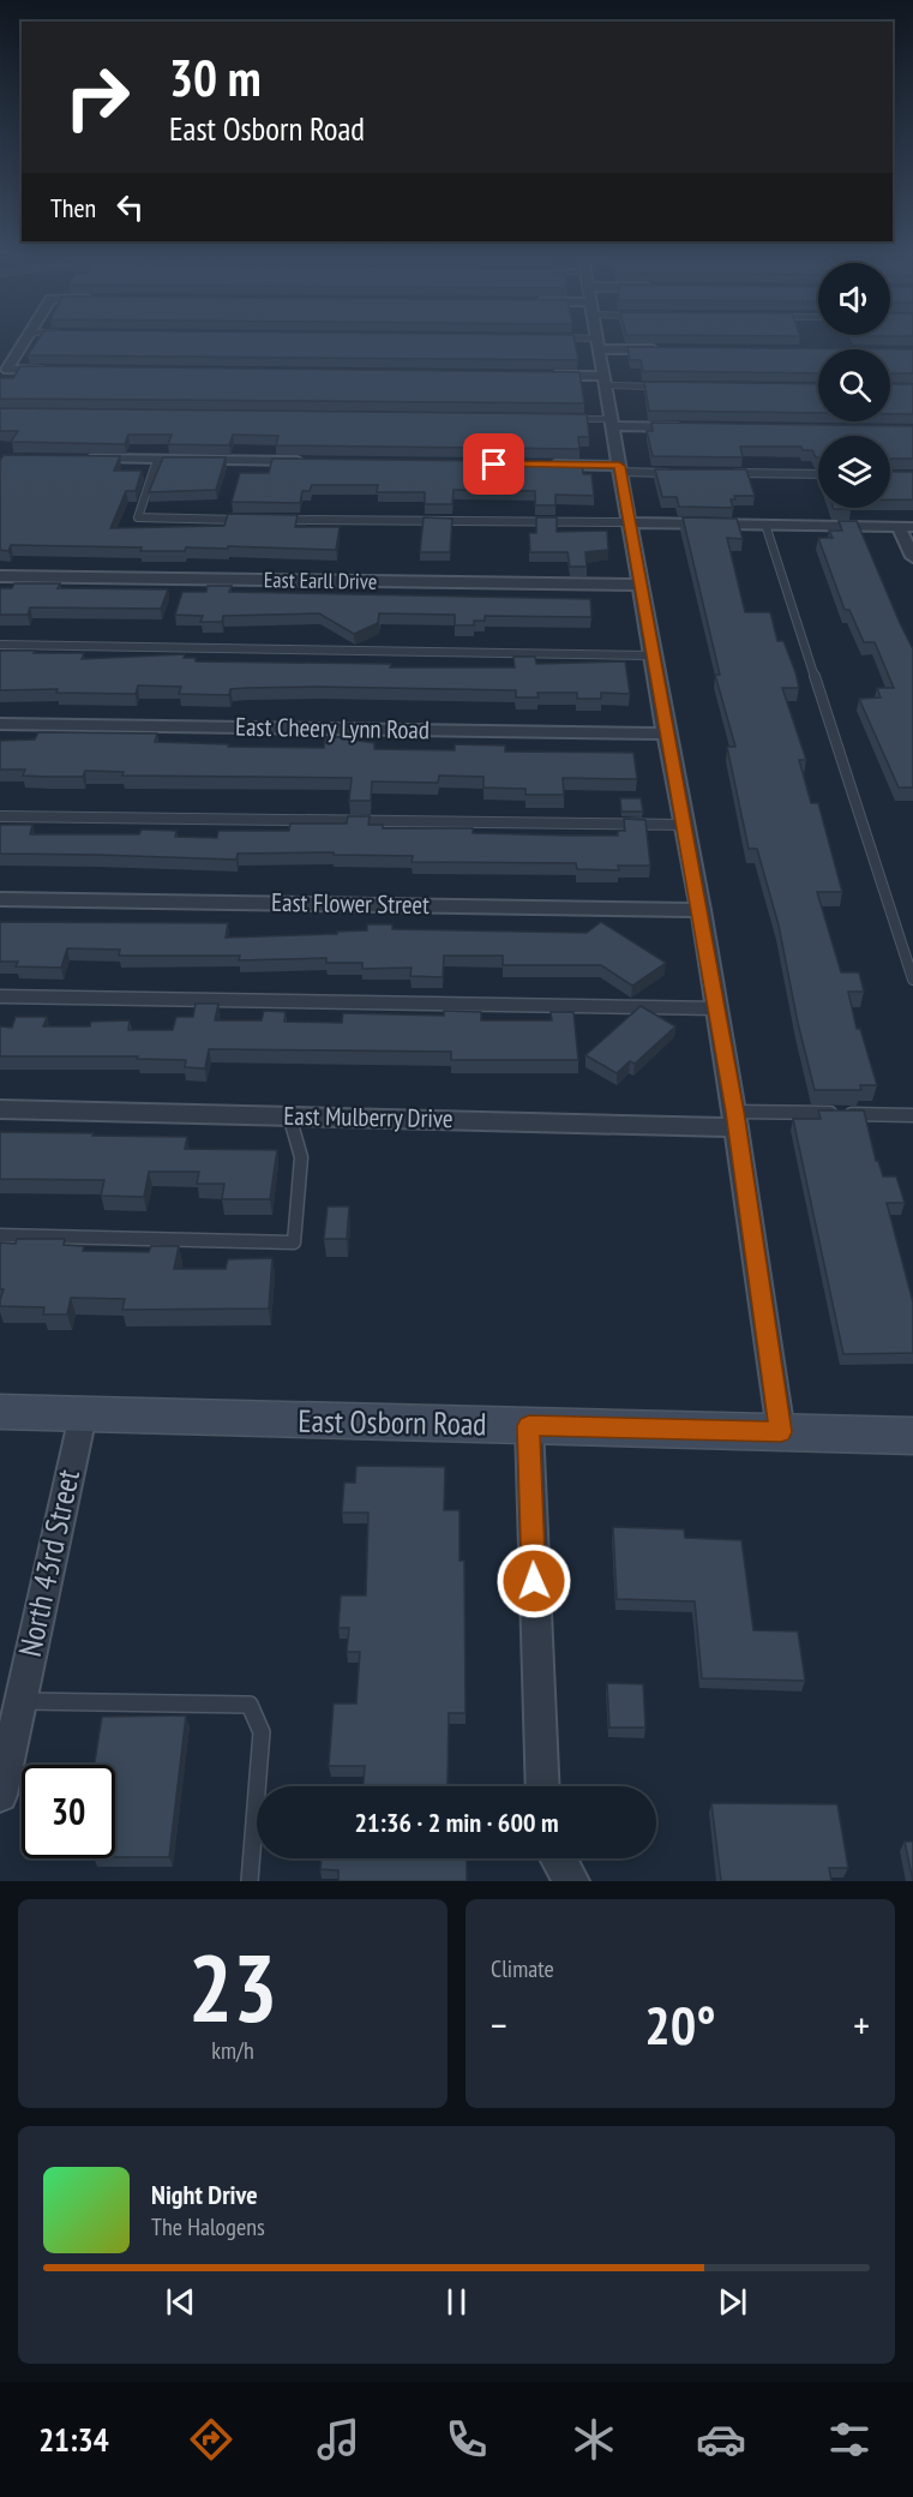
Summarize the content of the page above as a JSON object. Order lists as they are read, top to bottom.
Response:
{
  "streets": {
    "street": [
      "East Earll Drive",
      "East Cheery Lynn Road",
      "East Flower Street",
      "East Mulberry Drive",
      "East Osborn Road",
      "North 43rd Street"
    ]
  },
  "crossings": [
    ["East Osborn Road", "North 43rd Street"]
  ],
  "page": {
    "turn": ["30 m", "East Osborn Road"],
    "then": "Then",
    "limit": "30",
    "trip": "21:36 · 2 min · 600 m",
    "tile": [
      ["23", "km/h"],
      "Climate"
    ],
    "heat": ["−", "20°", "+"],
    "song": ["Night Drive", "The Halogens"],
    "tabs": "21:34"
  }
}
